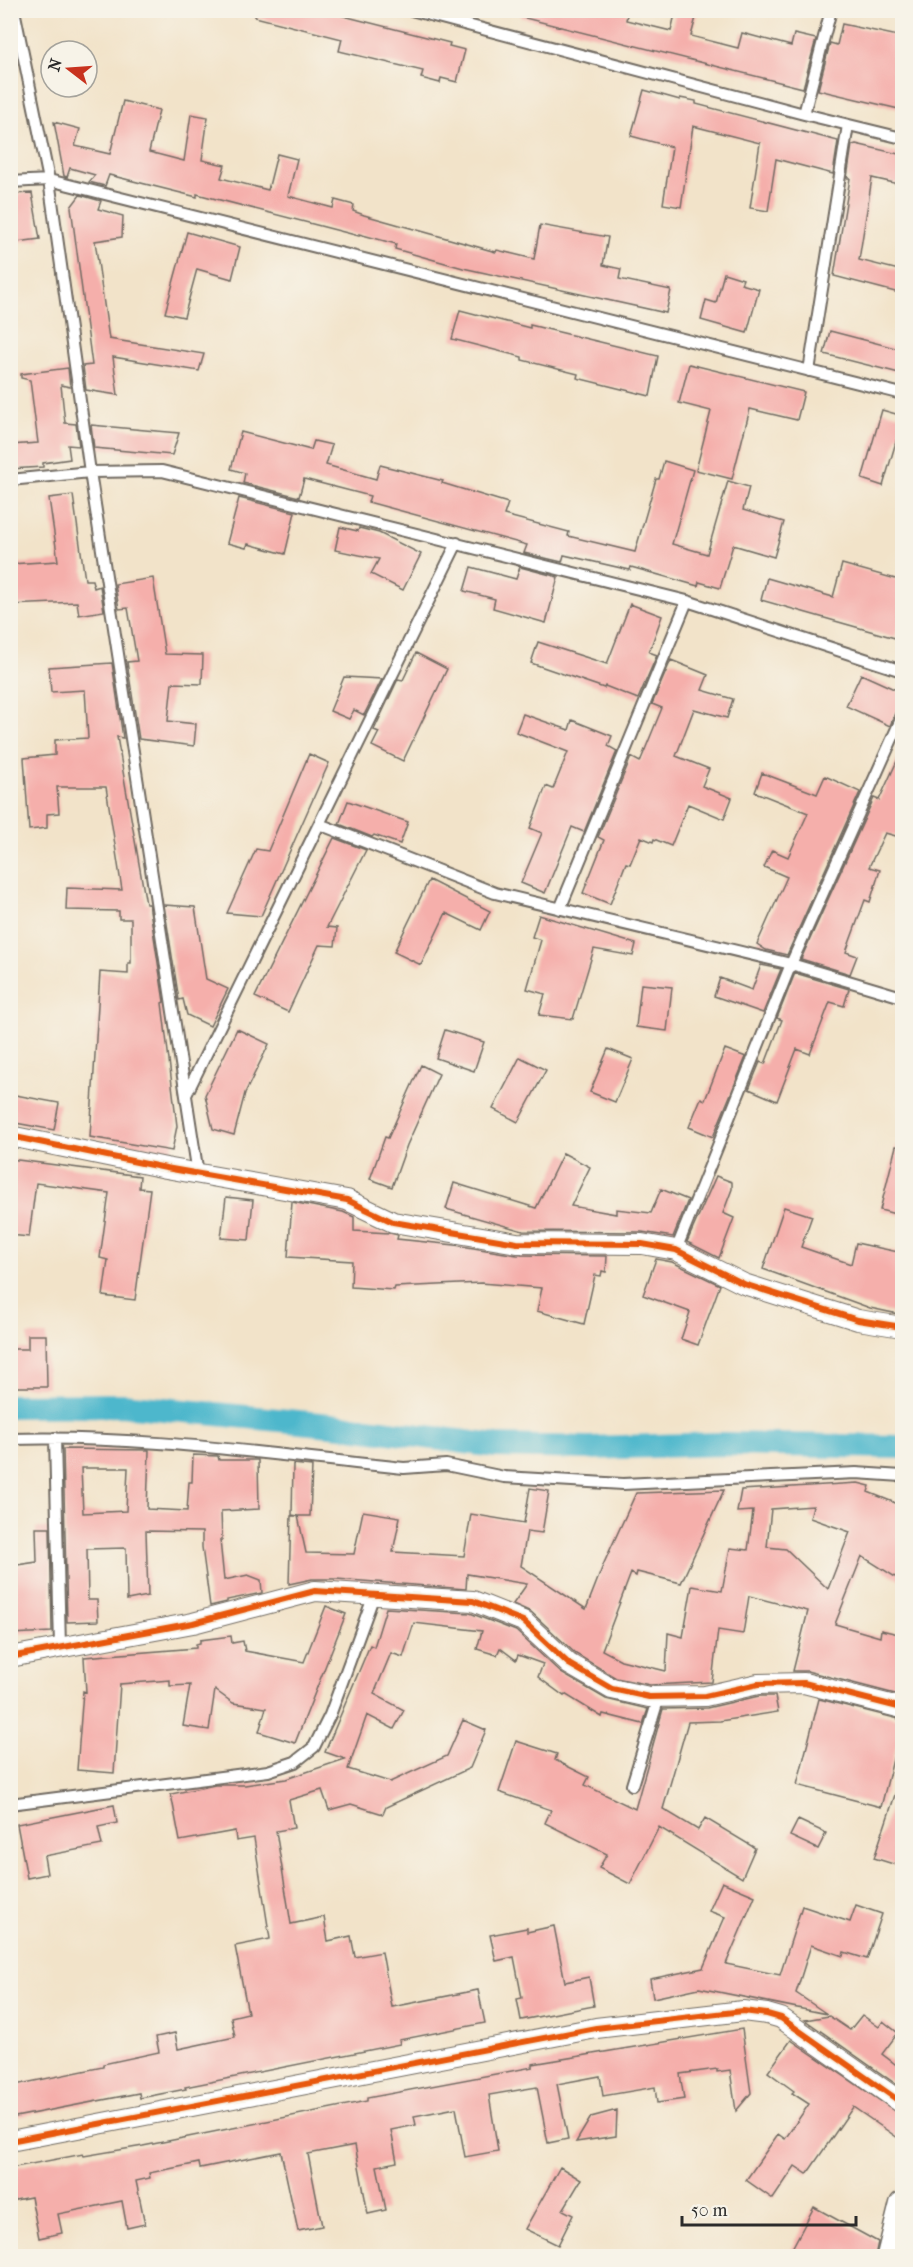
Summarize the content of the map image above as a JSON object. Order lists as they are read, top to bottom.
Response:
{
  "scale_bar": "50 m",
  "north": "left"
}
